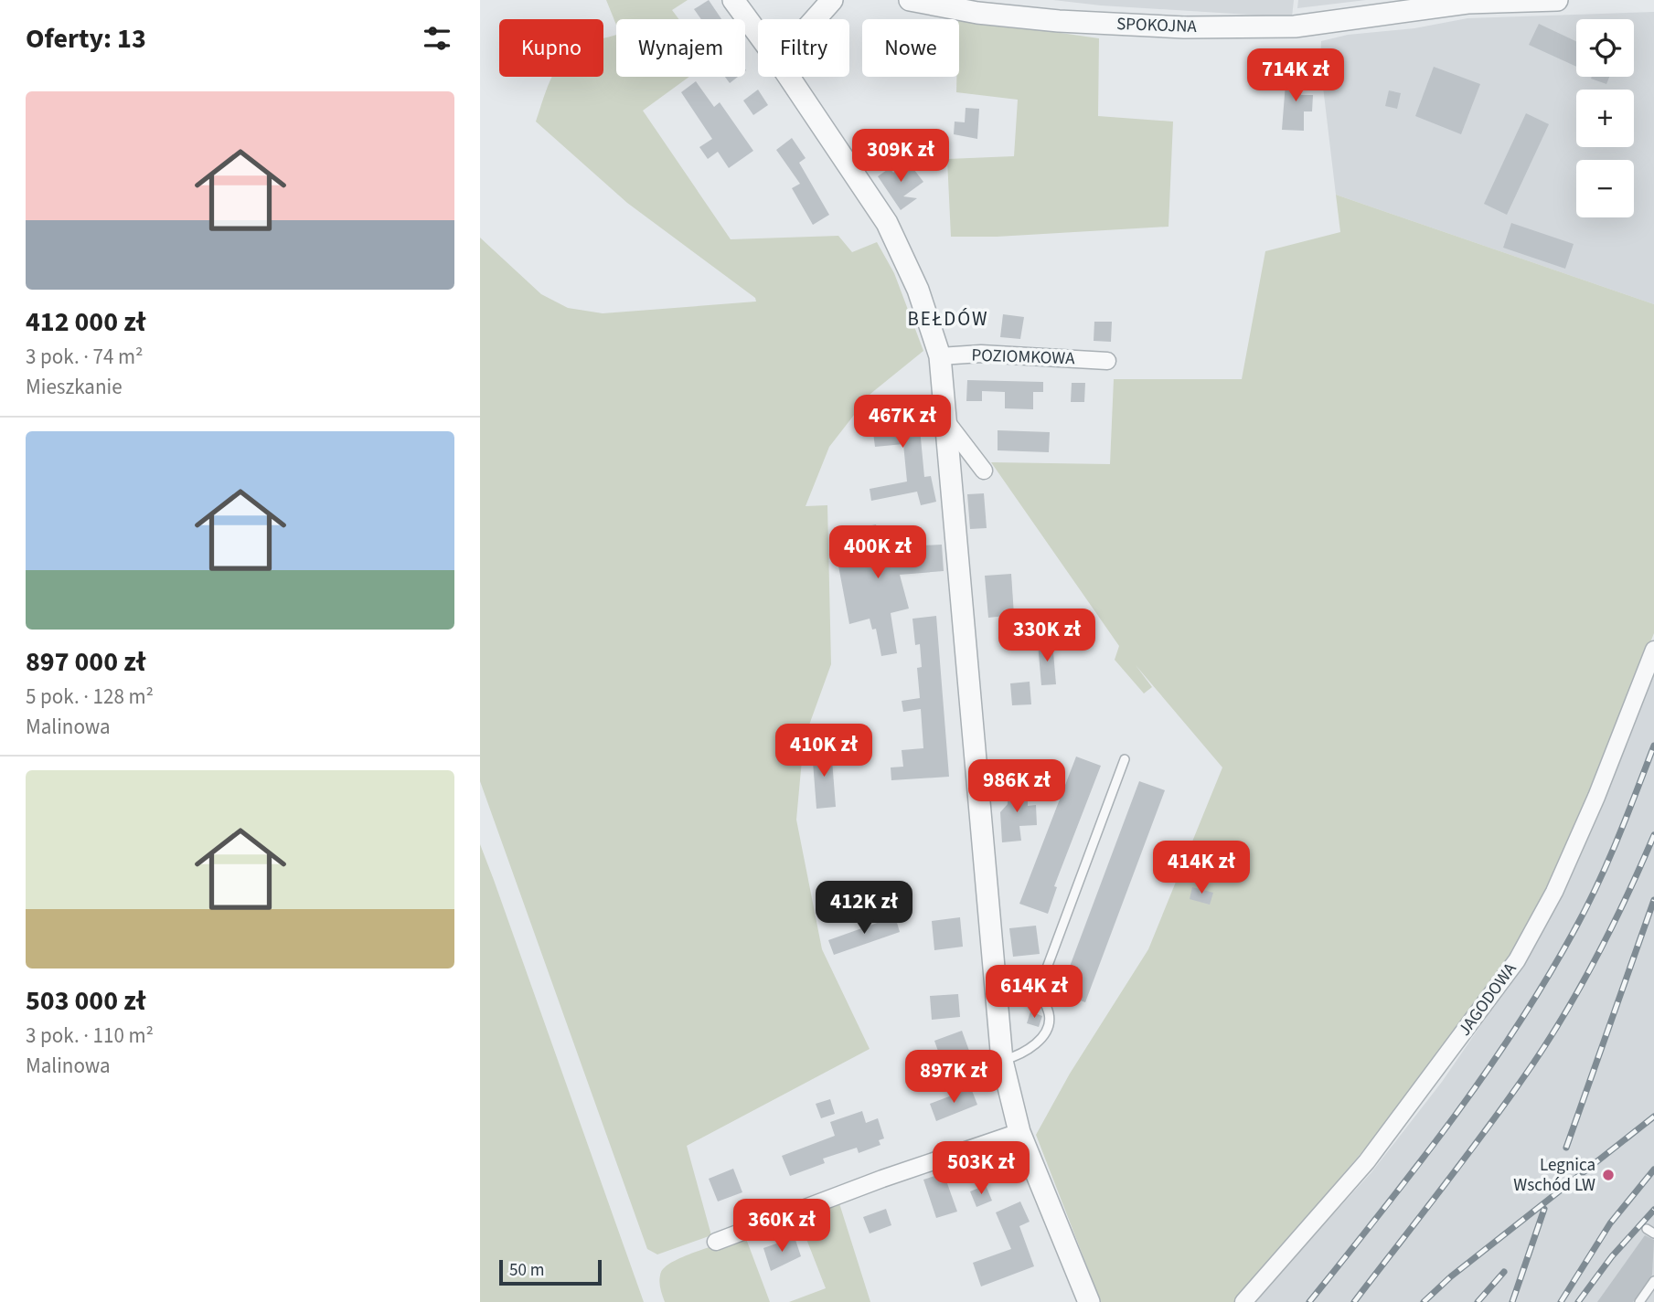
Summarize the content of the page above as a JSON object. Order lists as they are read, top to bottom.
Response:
{
  "streets": {
    "street": ["SPOKOJNA", "POZIOMKOWA", "JAGODOWA"]
  },
  "districts": ["BEŁDÓW"],
  "places": ["Legnica Wschód LW"],
  "scale_bar": "50 m",
  "page": {
    "heading": "Oferty: 13",
    "map_buttons": ["+", "−"],
    "chip": [
      "Kupno",
      "Wynajem",
      "Filtry",
      "Nowe"
    ],
    "price": [
      "714K zł",
      "309K zł",
      "467K zł",
      "400K zł",
      "330K zł",
      "410K zł",
      "986K zł",
      "414K zł",
      "412K zł",
      "614K zł",
      "897K zł",
      "503K zł",
      "360K zł"
    ],
    "list": [
      {
        "name": "412 000 zł",
        "note": "3 pok. · 74 m² · Mieszkanie"
      },
      {
        "name": "897 000 zł",
        "note": "5 pok. · 128 m² · Malinowa"
      },
      {
        "name": "503 000 zł",
        "note": "3 pok. · 110 m² · Malinowa"
      }
    ],
    "scale": "50 m"
  }
}
